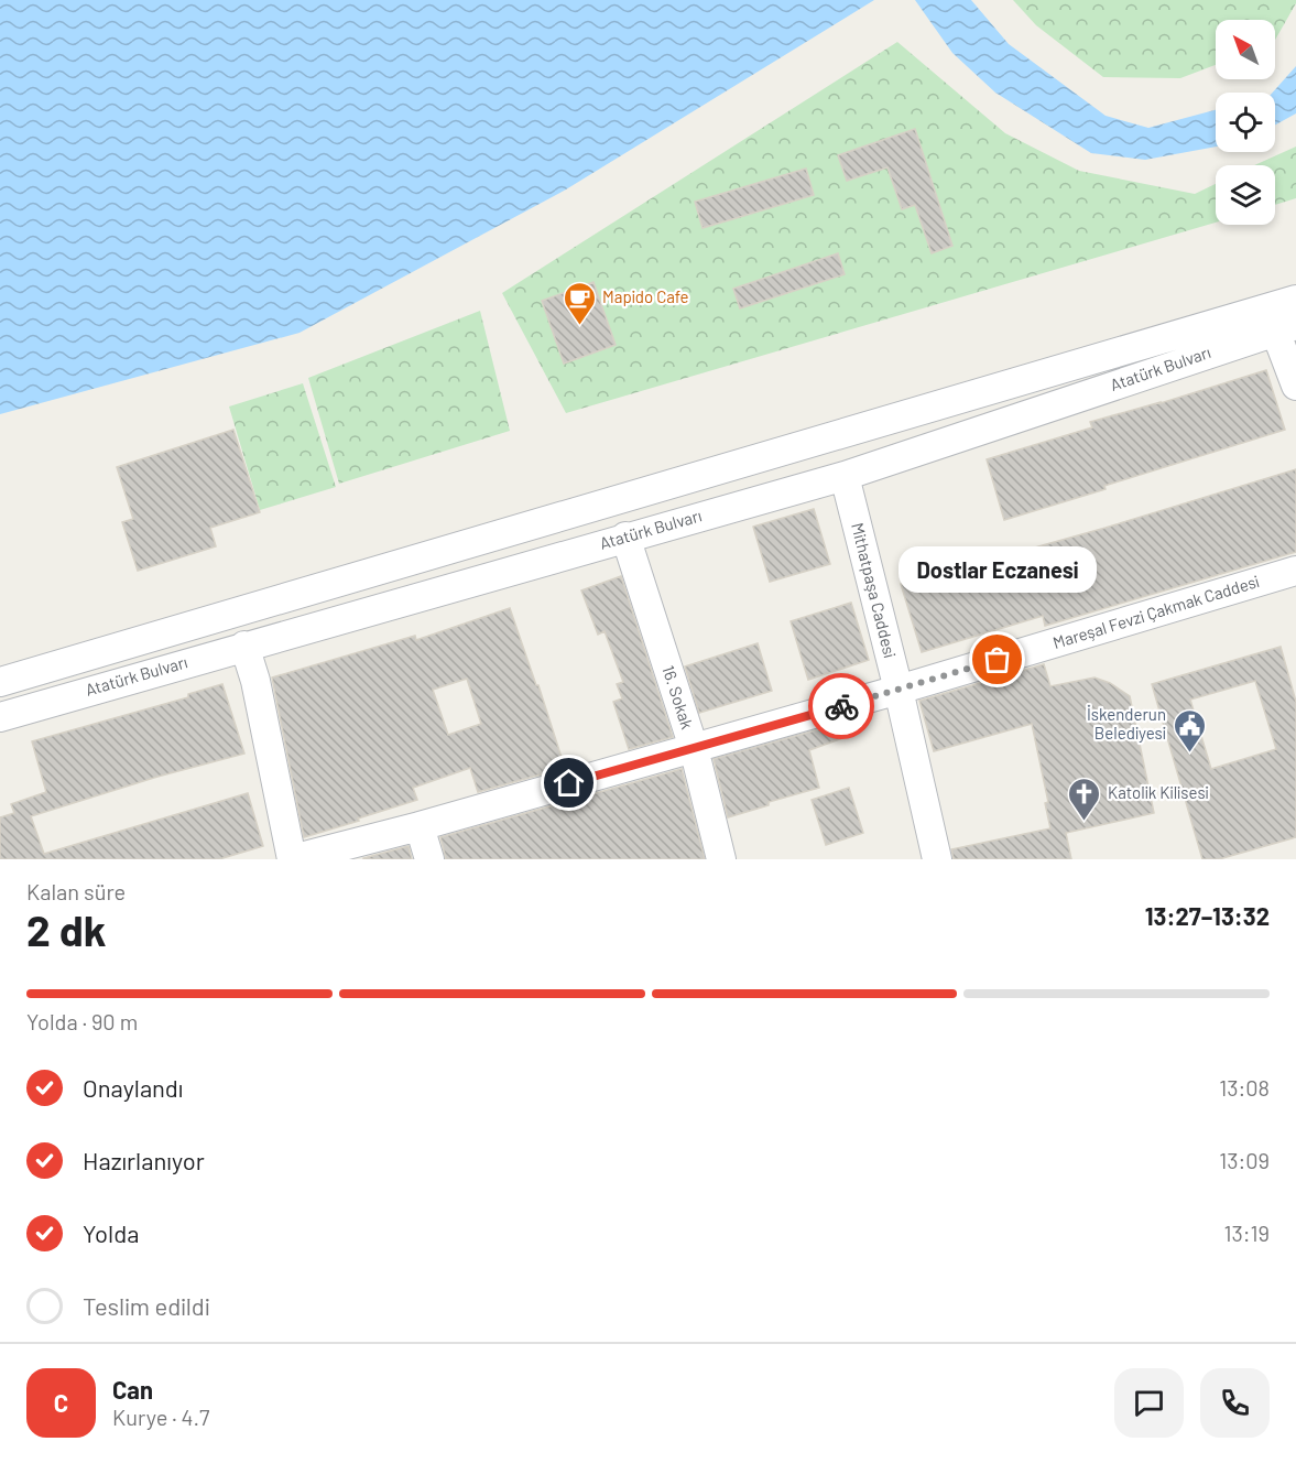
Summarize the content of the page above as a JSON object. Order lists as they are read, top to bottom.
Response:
{
  "streets": {
    "street": [
      "Atatürk Bulvarı",
      "Mithatpaşa Caddesi",
      "Mareşal Fevzi Çakmak Caddesi",
      "16. Sokak"
    ]
  },
  "crossings": [
    ["Atatürk Bulvarı", "Mithatpaşa Caddesi"],
    ["Atatürk Bulvarı", "16. Sokak"],
    ["Mithatpaşa Caddesi", "Mareşal Fevzi Çakmak Caddesi"],
    ["Mareşal Fevzi Çakmak Caddesi", "16. Sokak"]
  ],
  "places": {
    "cafe": ["Mapido Cafe"],
    "other": ["Dostlar Eczanesi"],
    "public building": ["İskenderun Belediyesi"],
    "church": ["Katolik Kilisesi"]
  },
  "north": "top left",
  "page": {
    "bubble": "Dostlar Eczanesi",
    "heading": ["2 dk", "Kalan süre", "13:27–13:32"],
    "panel": ["Can", "Kurye · 4.7"],
    "bar": "Yolda · 90 m",
    "list": [
      ["Onaylandı", "13:08"],
      ["Hazırlanıyor", "13:09"],
      ["Yolda", "13:19"],
      "Teslim edildi"
    ],
    "round": "C"
  }
}
